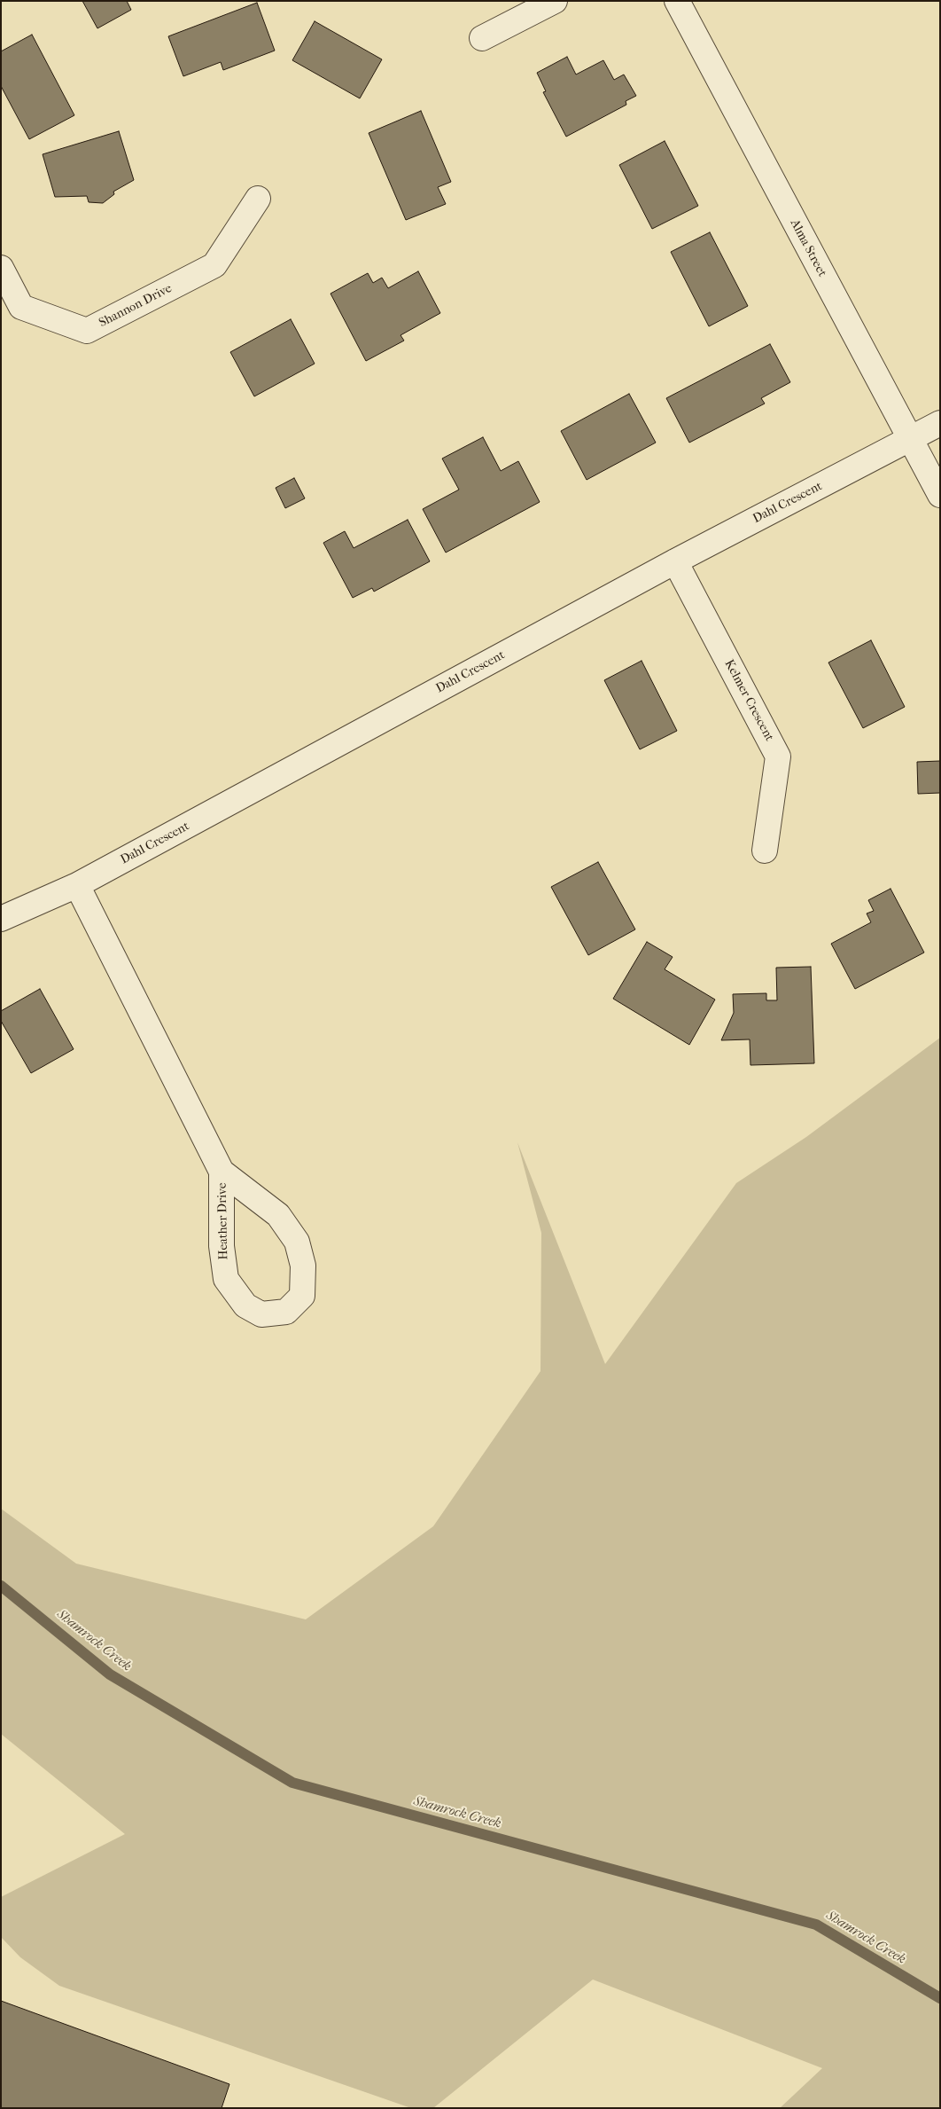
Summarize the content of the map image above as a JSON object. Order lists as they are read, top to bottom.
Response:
{
  "streets": {
    "street": [
      "Alma Street",
      "Shannon Drive",
      "Dahl Crescent",
      "Kelmer Crescent",
      "Heather Drive"
    ]
  },
  "crossings": [
    ["Alma Street", "Dahl Crescent"],
    ["Dahl Crescent", "Kelmer Crescent"],
    ["Dahl Crescent", "Heather Drive"]
  ],
  "water": ["Shamrock Creek"]
}
